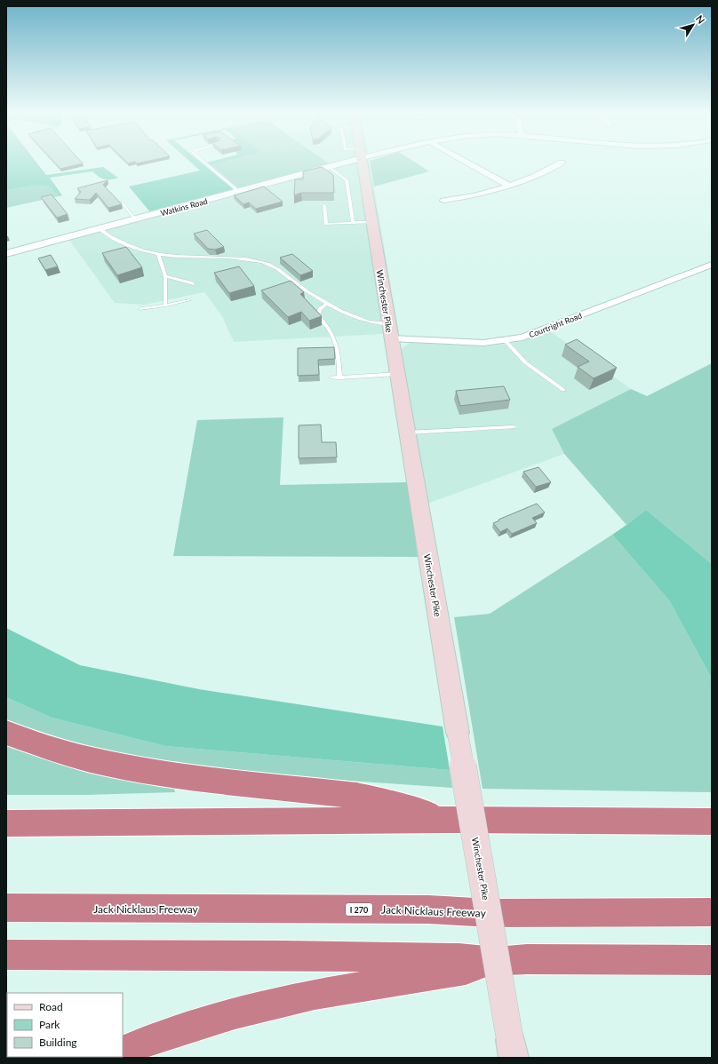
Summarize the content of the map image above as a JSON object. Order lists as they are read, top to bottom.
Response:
{
  "streets": {
    "highway": ["Jack Nicklaus Freeway", "I 270"],
    "main road": ["Winchester Pike"],
    "street": ["Watkins Road", "Courtright Road"]
  },
  "crossings": [
    ["Winchester Pike", "Courtright Road"]
  ],
  "legend": ["Road", "Park", "Building"],
  "north": "top right"
}
